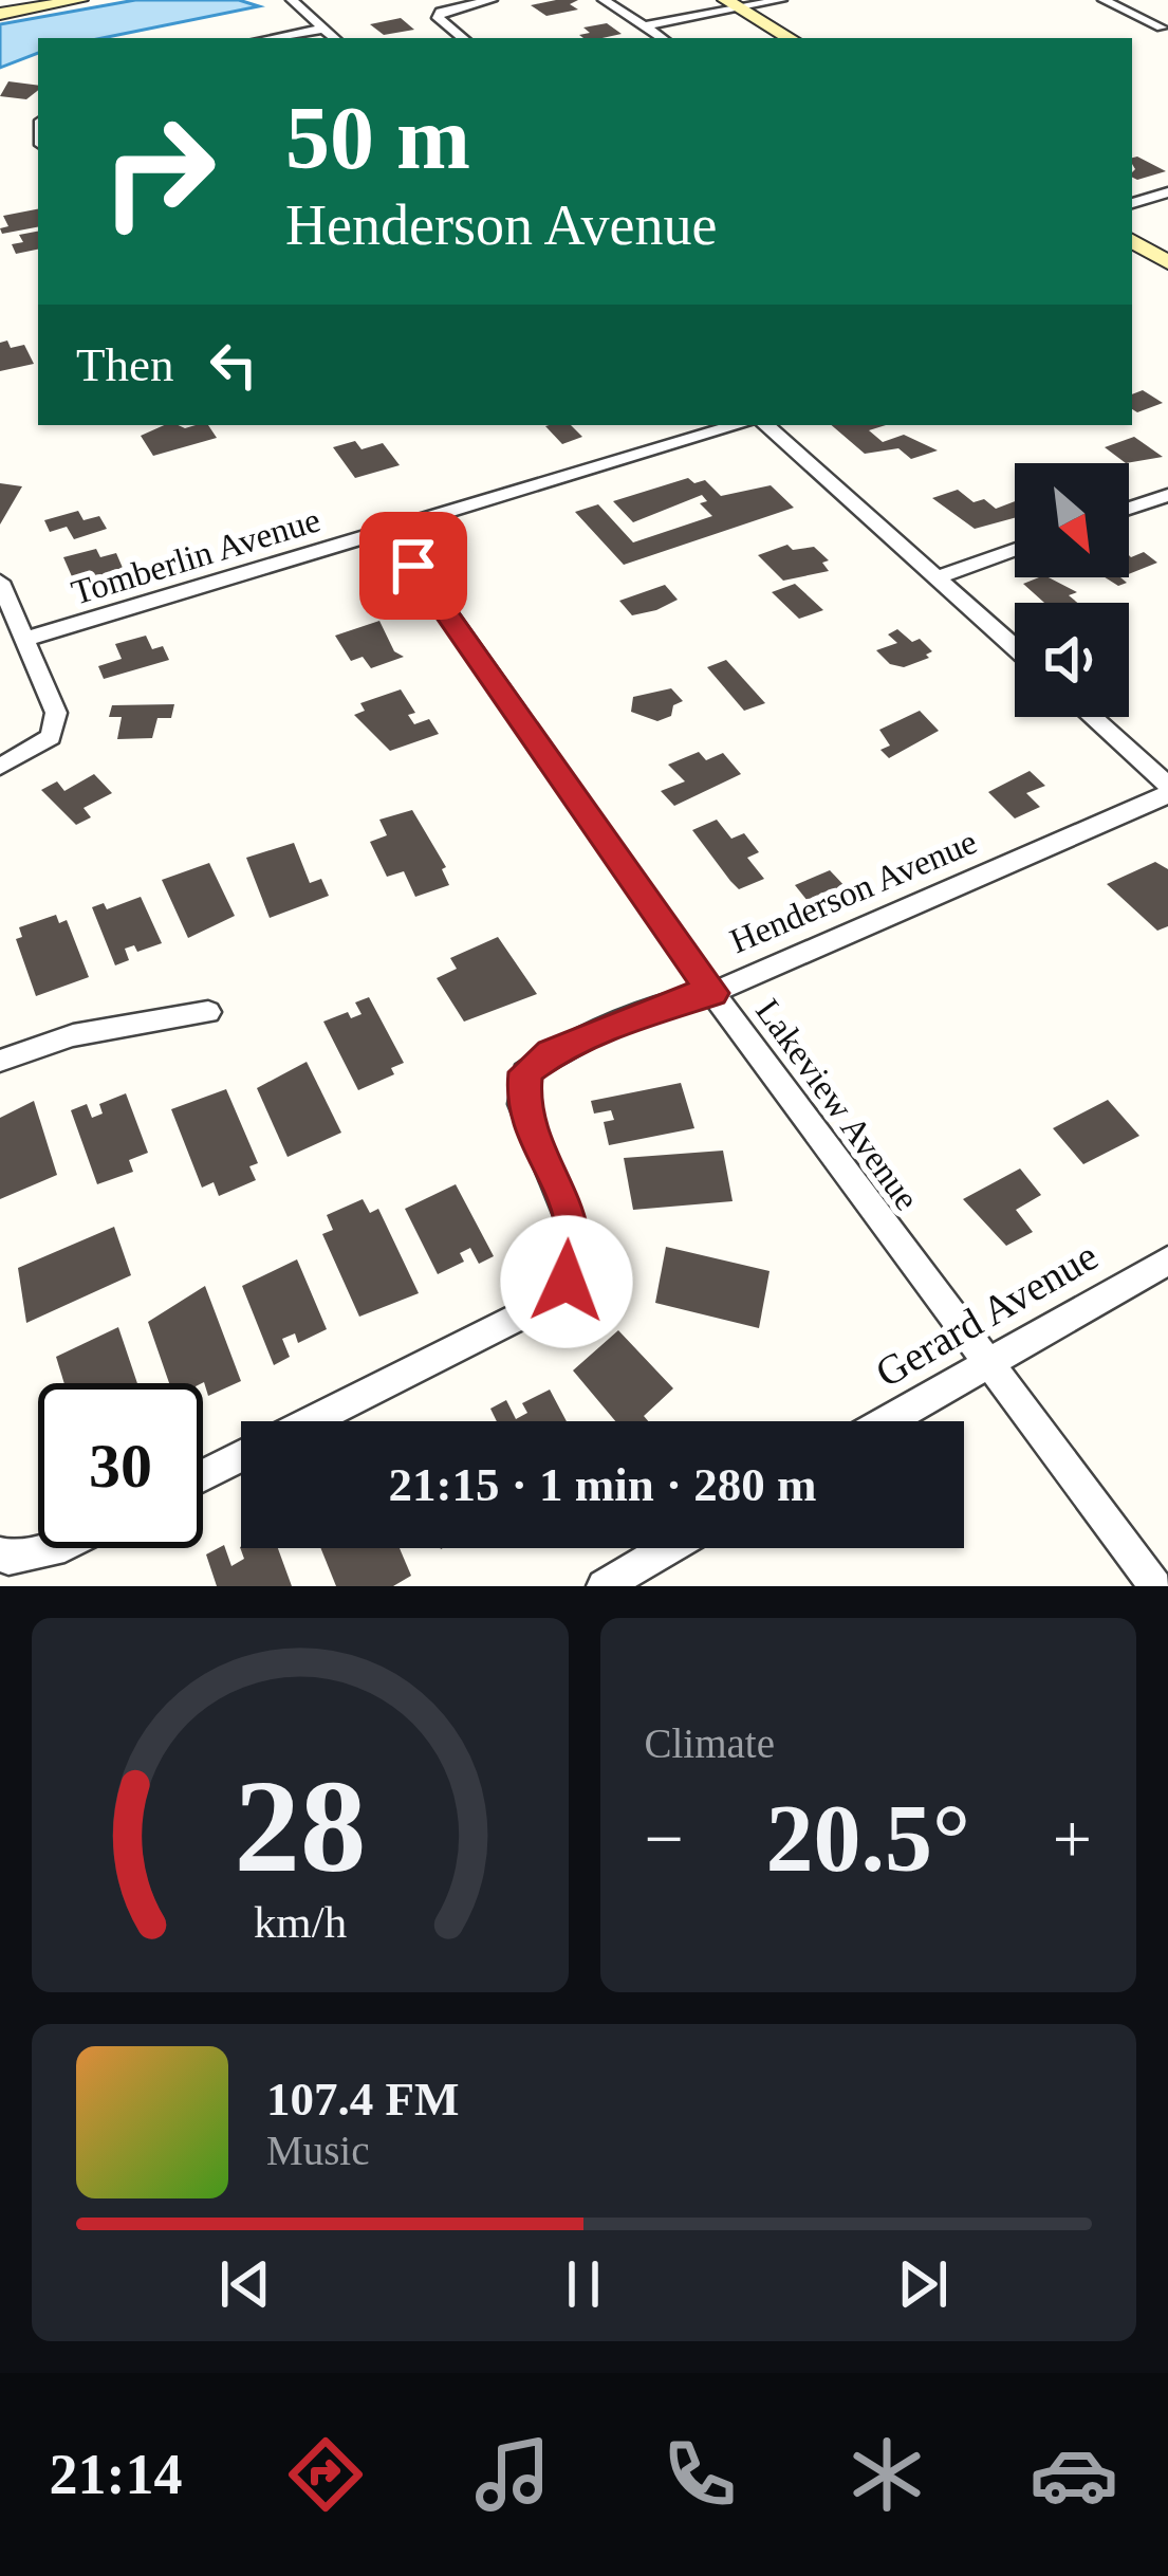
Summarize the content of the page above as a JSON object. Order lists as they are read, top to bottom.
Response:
{
  "streets": {
    "street": [
      "Tomberlin Avenue",
      "Henderson Avenue",
      "Lakeview Avenue",
      "Gerard Avenue"
    ]
  },
  "crossings": [
    ["Tomberlin Avenue", "Lakeview Avenue"],
    ["Henderson Avenue", "Lakeview Avenue"],
    ["Lakeview Avenue", "Gerard Avenue"]
  ],
  "north": "bottom right",
  "page": {
    "turn": ["50 m", "Henderson Avenue"],
    "then": "Then",
    "limit": "30",
    "trip": "21:15 · 1 min · 280 m",
    "tile": "Climate",
    "heat": ["−", "20.5°", "+"],
    "song": ["107.4 FM", "Music"],
    "tabs": "21:14",
    "gauge": ["28", "km/h"]
  }
}
